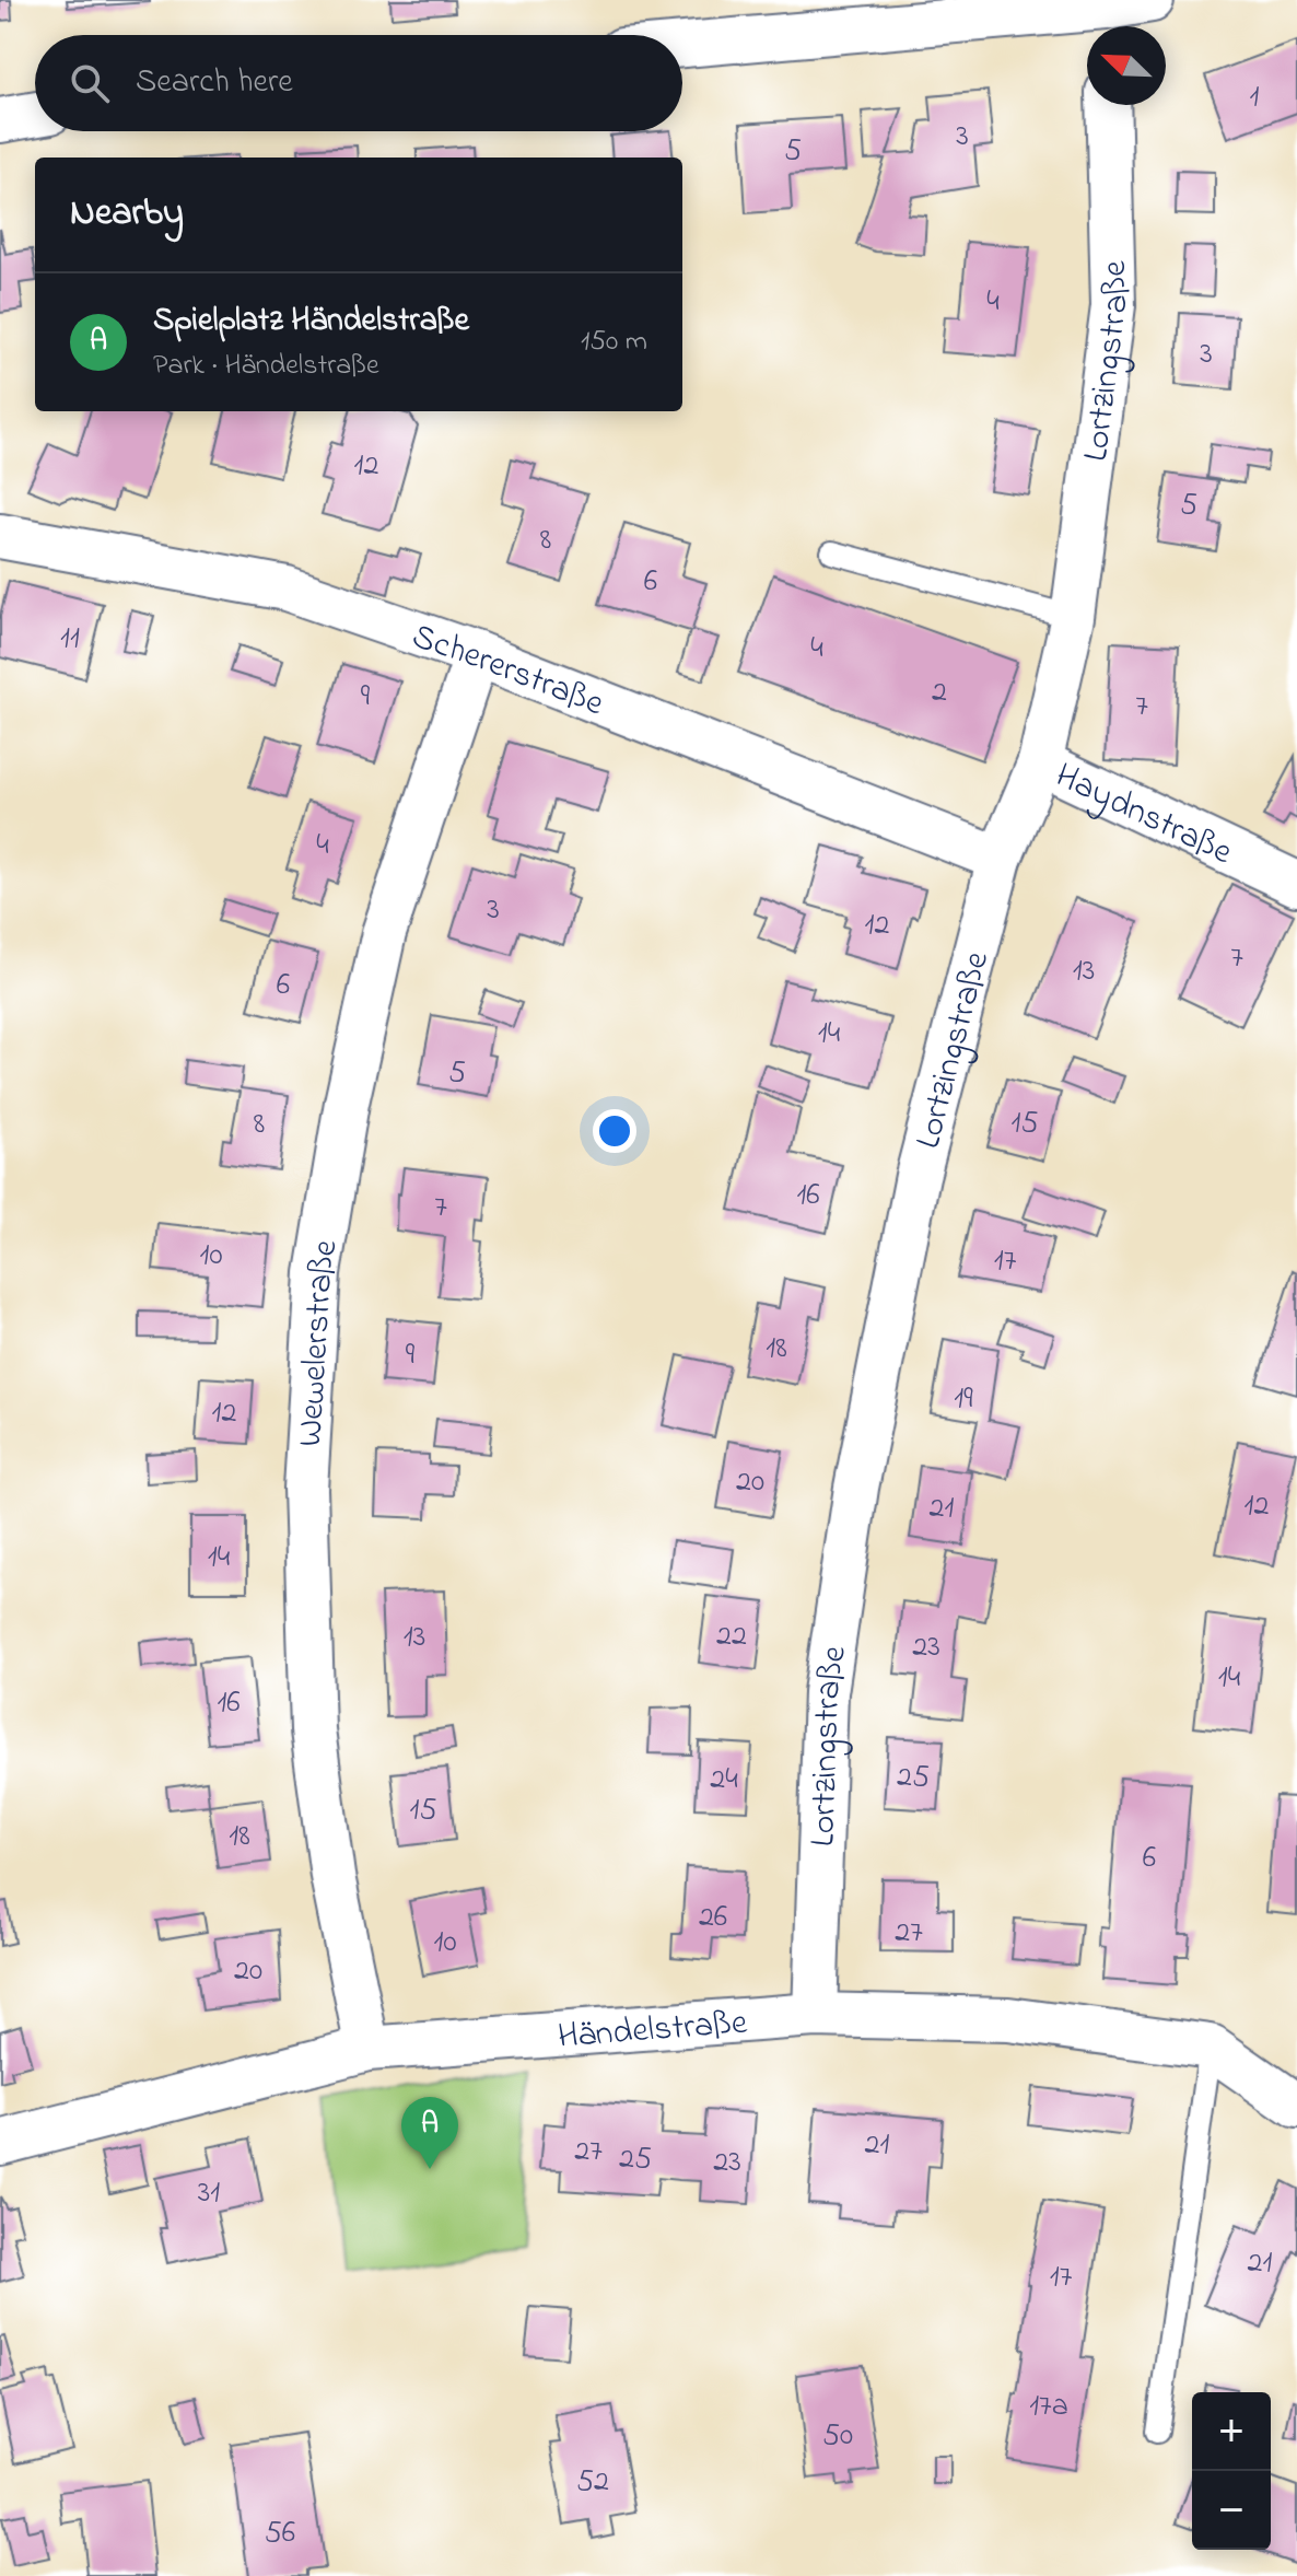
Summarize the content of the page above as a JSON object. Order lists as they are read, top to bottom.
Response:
{
  "streets": {
    "street": [
      "Lortzingstraße",
      "Schererstraße",
      "Haydnstraße",
      "Wewelerstraße",
      "Händelstraße"
    ]
  },
  "crossings": [
    ["Lortzingstraße", "Schererstraße"],
    ["Lortzingstraße", "Haydnstraße"],
    ["Lortzingstraße", "Händelstraße"],
    ["Schererstraße", "Wewelerstraße"],
    ["Wewelerstraße", "Händelstraße"]
  ],
  "house_numbers": [
    "1",
    "3",
    "5",
    "4",
    "3",
    "12",
    "5",
    "8",
    "6",
    "11",
    "4",
    "2",
    "9",
    "7",
    "4",
    "3",
    "12",
    "7",
    "13",
    "6",
    "14",
    "5",
    "15",
    "8",
    "16",
    "7",
    "10",
    "17",
    "18",
    "9",
    "19",
    "12",
    "20",
    "12",
    "21",
    "14",
    "22",
    "13",
    "23",
    "14",
    "16",
    "25",
    "24",
    "15",
    "18",
    "6",
    "26",
    "27",
    "10",
    "20",
    "21",
    "27",
    "25",
    "23",
    "31",
    "21",
    "17",
    "17a",
    "50",
    "52",
    "56"
  ],
  "north": "top left",
  "page": {
    "search": "Search here",
    "heading": "Nearby",
    "list": [
      {
        "mark": "A",
        "name": "Spielplatz Händelstraße",
        "note": "Park · Händelstraße",
        "value": "150 m"
      }
    ],
    "pins": "A",
    "map_buttons": ["+", "−"]
  }
}
